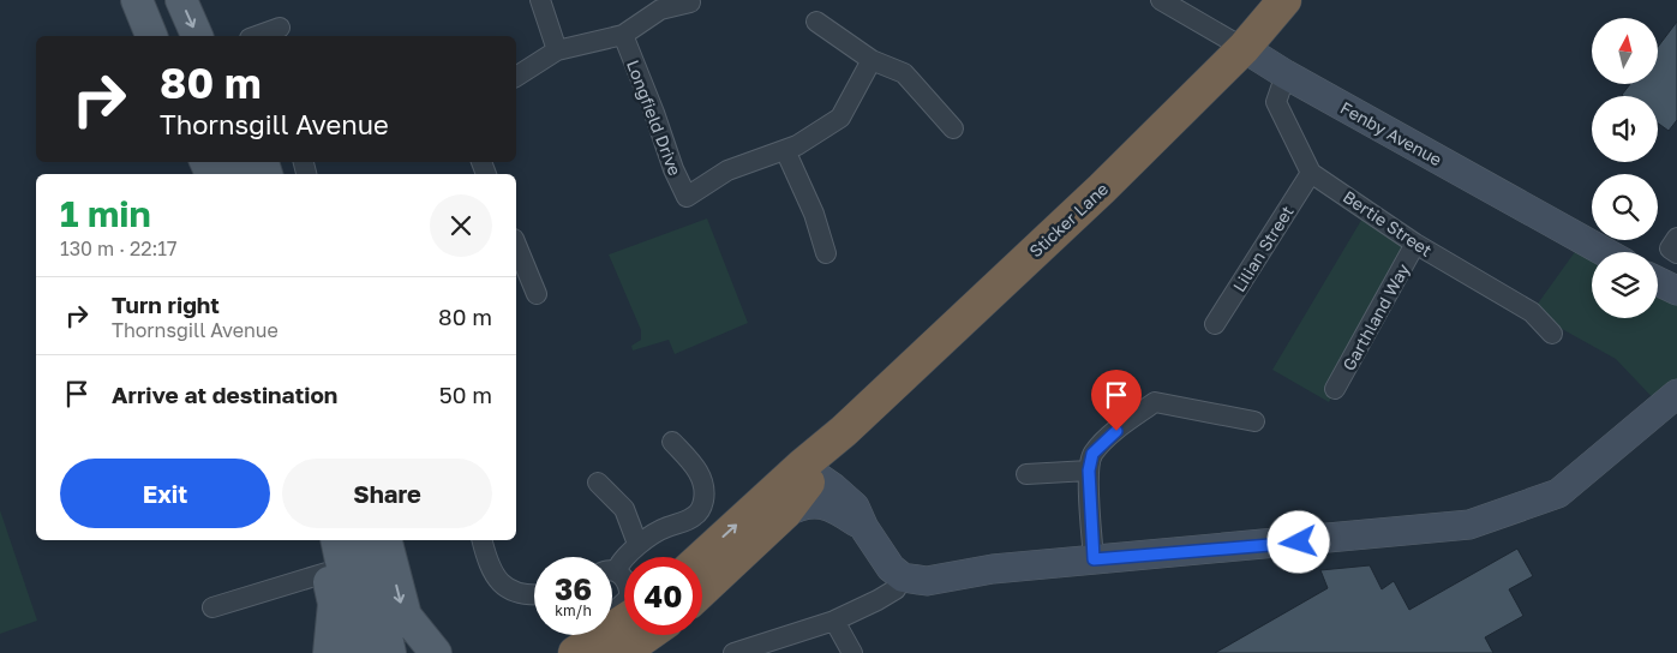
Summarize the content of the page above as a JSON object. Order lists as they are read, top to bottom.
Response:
{
  "streets": {
    "highway": ["Sticker Lane"],
    "street": [
      "Longfield Drive",
      "Fenby Avenue",
      "Bertie Street",
      "Lilian Street",
      "Garthland Way"
    ]
  },
  "crossings": [
    ["Fenby Avenue", "Sticker Lane"],
    ["Fenby Avenue", "Bertie Street"],
    ["Bertie Street", "Lilian Street"],
    ["Bertie Street", "Garthland Way"]
  ],
  "north": "top",
  "page": {
    "turn": ["80 m", "Thornsgill Avenue"],
    "heading": ["1 min", "130 m · 22:17"],
    "list": [
      {
        "name": "Turn right",
        "note": "Thornsgill Avenue",
        "value": "80 m"
      },
      {
        "name": "Arrive at destination",
        "value": "50 m"
      }
    ],
    "buttons": ["Exit", "Share"],
    "speed": "36 km/h",
    "limit": "40"
  }
}
